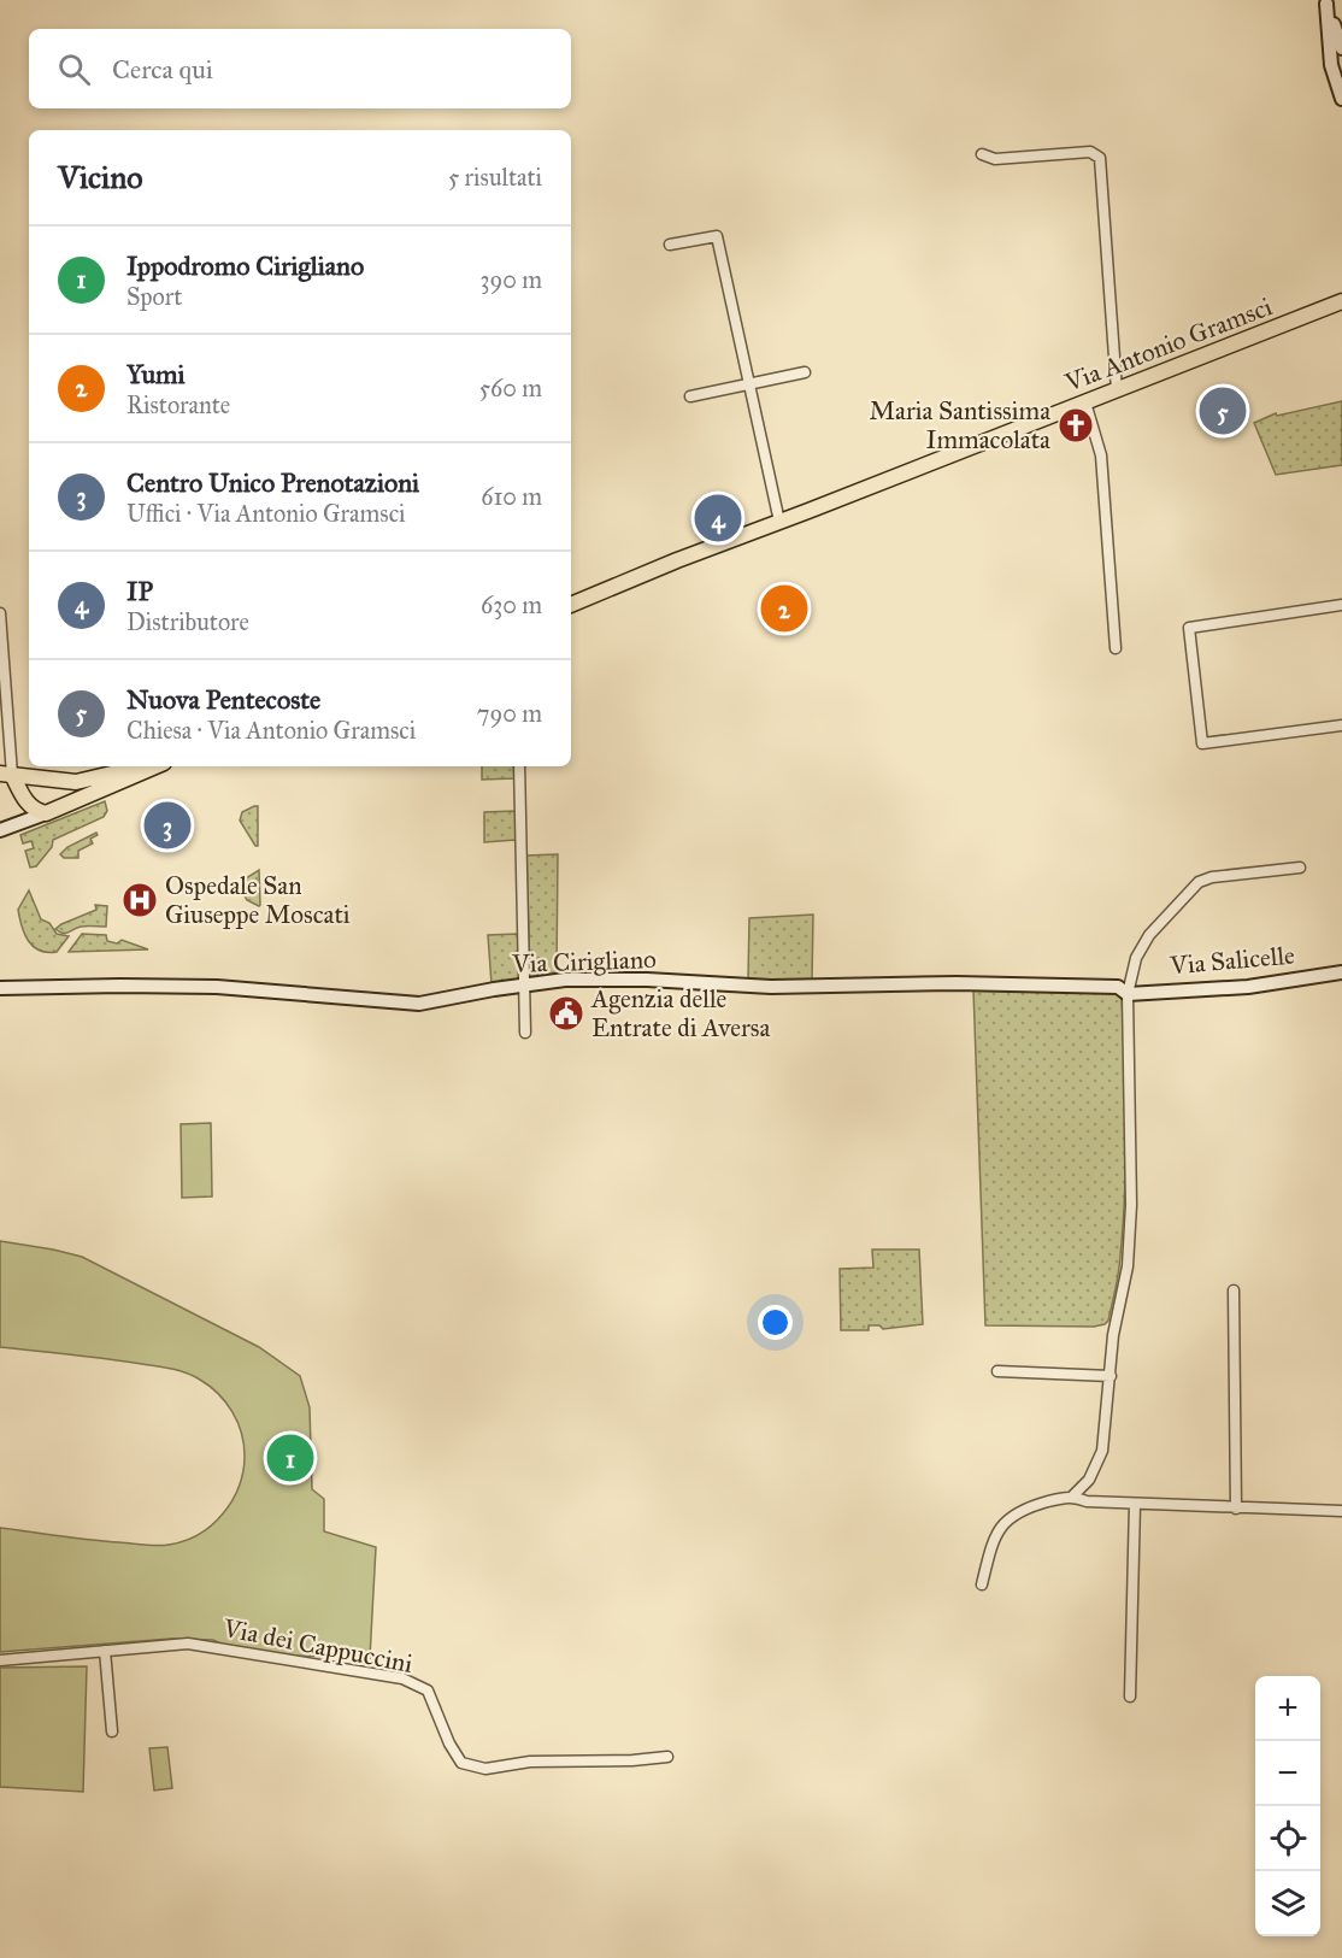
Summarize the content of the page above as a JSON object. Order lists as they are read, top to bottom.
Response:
{
  "streets": {
    "main road": ["Via Antonio Gramsci"],
    "street": ["Via Salicelle", "Via Cirigliano", "Via dei Cappuccini"]
  },
  "crossings": [
    ["Via Salicelle", "Via Cirigliano"]
  ],
  "places": {
    "church": ["Maria Santissima Immacolata"],
    "hospital": ["Ospedale San Giuseppe Moscati"],
    "public building": ["Agenzia delle Entrate di Aversa"]
  },
  "page": {
    "search": "Cerca qui",
    "heading": ["Vicino", "5 risultati"],
    "list": [
      {
        "mark": "1",
        "name": "Ippodromo Cirigliano",
        "note": "Sport",
        "value": "390 m"
      },
      {
        "mark": "2",
        "name": "Yumi",
        "note": "Ristorante",
        "value": "560 m"
      },
      {
        "mark": "3",
        "name": "Centro Unico Prenotazioni",
        "note": "Uffici · Via Antonio Gramsci",
        "value": "610 m"
      },
      {
        "mark": "4",
        "name": "IP",
        "note": "Distributore",
        "value": "630 m"
      },
      {
        "mark": "5",
        "name": "Nuova Pentecoste",
        "note": "Chiesa · Via Antonio Gramsci",
        "value": "790 m"
      }
    ],
    "pins": [
      "5",
      "4",
      "2",
      "3",
      "1"
    ],
    "map_buttons": ["+", "−"]
  }
}
